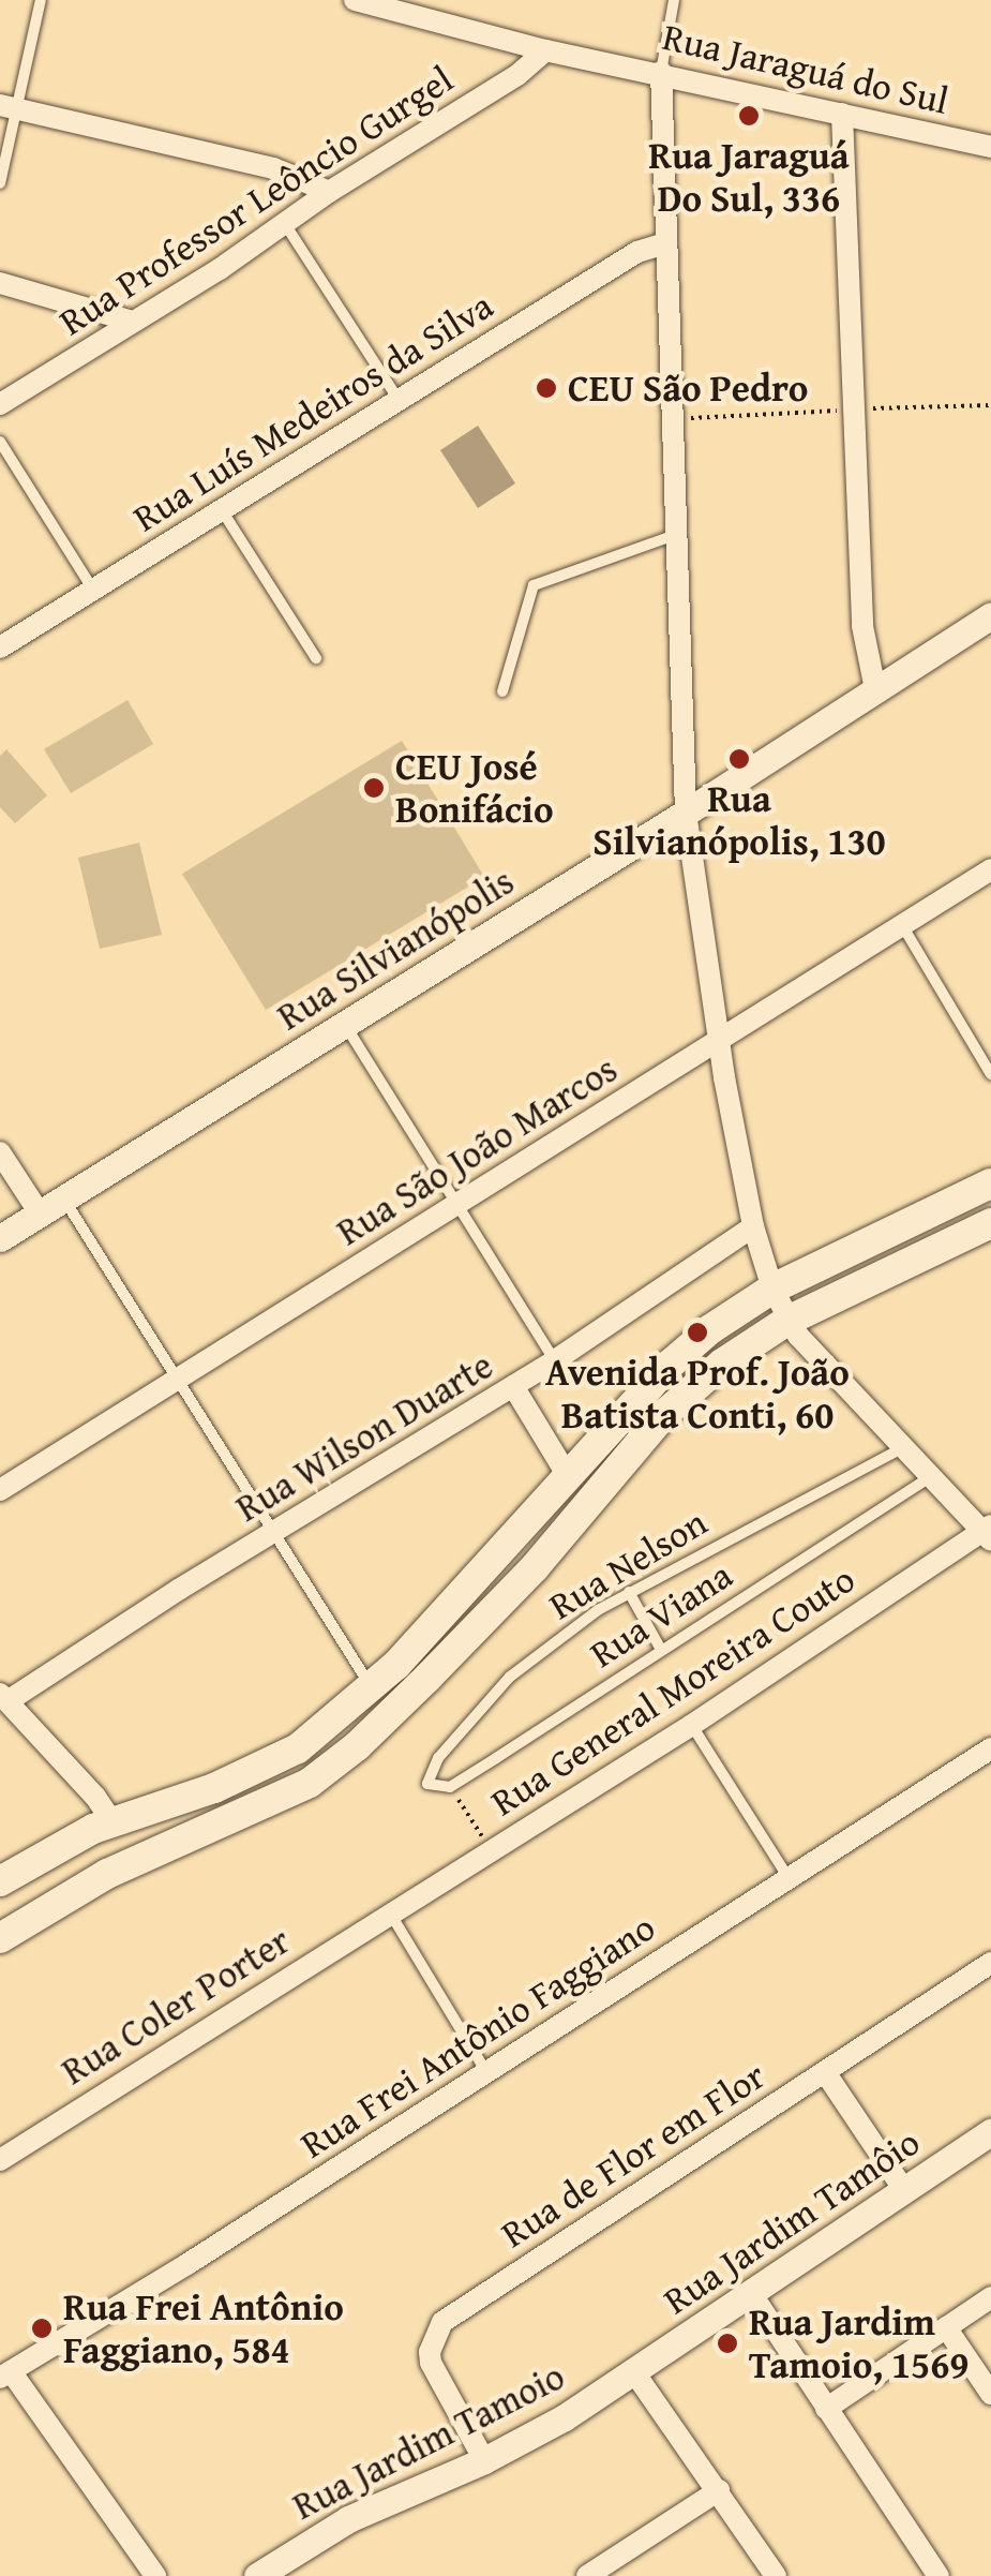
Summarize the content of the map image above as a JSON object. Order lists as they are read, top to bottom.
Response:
{
  "streets": {
    "street": [
      "Rua Jaraguá do Sul",
      "Rua Professor Leôncio Gurgel",
      "Rua Luís Medeiros da Silva",
      "Rua Silvianópolis",
      "Rua São João Marcos",
      "Rua Wilson Duarte",
      "Rua General Moreira Couto",
      "Rua Coler Porter",
      "Rua Frei Antônio Faggiano",
      "Rua de Flor em Flor",
      "Rua Jardim Tamôio",
      "Rua Jardim Tamoio"
    ],
    "lane": ["Rua Nelson", "Rua Viana"]
  },
  "crossings": [
    ["Rua Jaraguá do Sul", "Rua Professor Leôncio Gurgel"],
    ["Rua Nelson", "Rua Viana"],
    ["Rua General Moreira Couto", "Rua Coler Porter"],
    ["Rua de Flor em Flor", "Rua Jardim Tamoio"],
    ["Rua Jardim Tamôio", "Rua Jardim Tamoio"]
  ],
  "places": [
    "Rua Jaraguá Do Sul, 336",
    "CEU São Pedro",
    "Rua Silvianópolis, 130",
    "CEU José Bonifácio",
    "Avenida Prof. João Batista Conti, 60",
    "Rua Frei Antônio Faggiano, 584",
    "Rua Jardim Tamoio, 1569"
  ]
}
